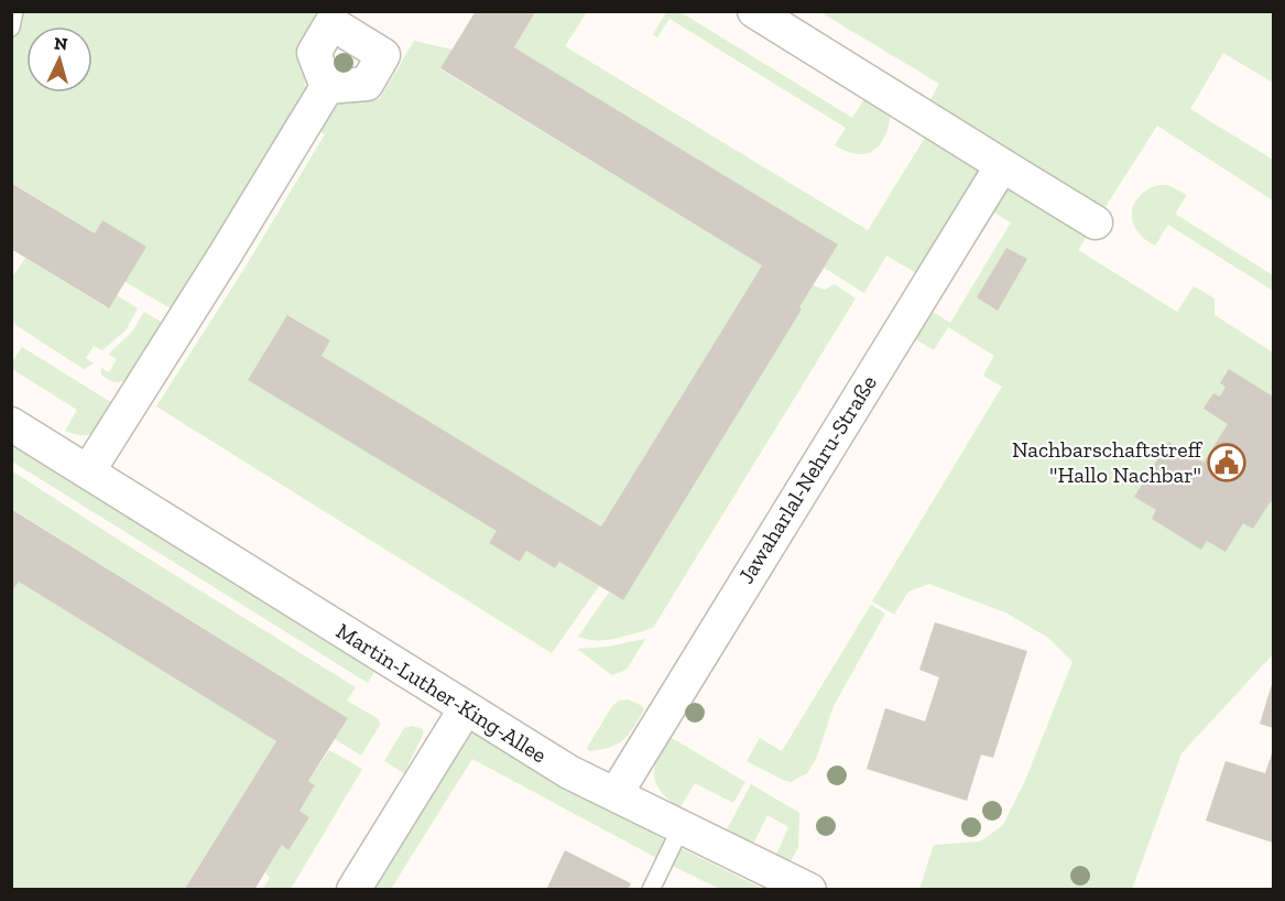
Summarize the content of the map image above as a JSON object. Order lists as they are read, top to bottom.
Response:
{
  "streets": {
    "street": ["Jawaharlal-Nehru-Straße", "Martin-Luther-King-Allee"]
  },
  "crossings": [
    ["Jawaharlal-Nehru-Straße", "Martin-Luther-King-Allee"]
  ],
  "places": {
    "public building": ["Nachbarschaftstreff \"Hallo Nachbar\""]
  },
  "north": "top"
}
